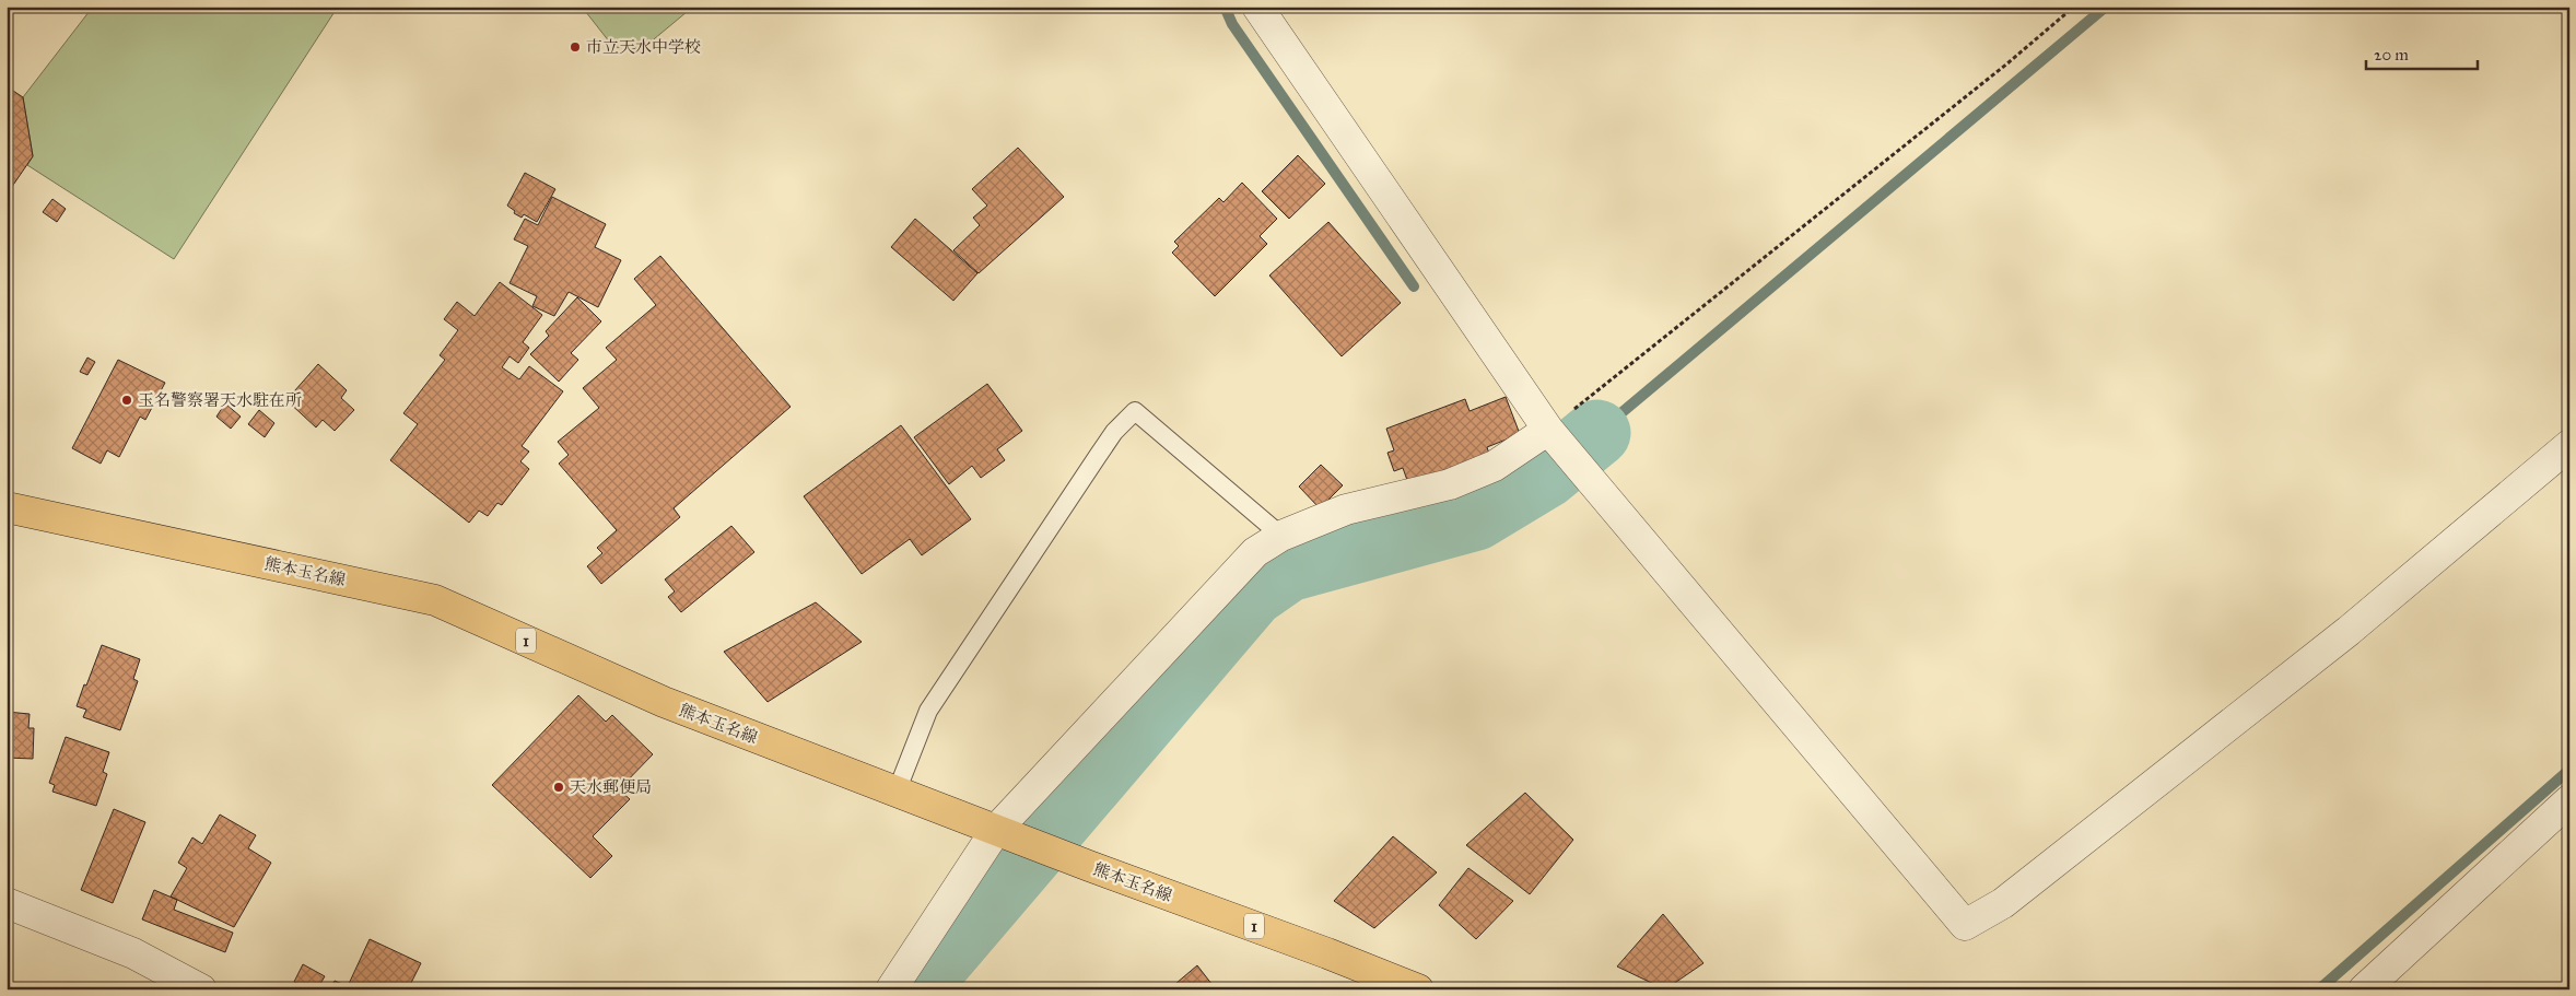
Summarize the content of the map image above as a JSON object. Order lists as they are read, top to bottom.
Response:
{
  "streets": {
    "main road": ["熊本玉名線", "1"]
  },
  "places": ["市立天水中学校", "玉名警察署天水駐在所", "天水郵便局"],
  "scale_bar": "20 m"
}
